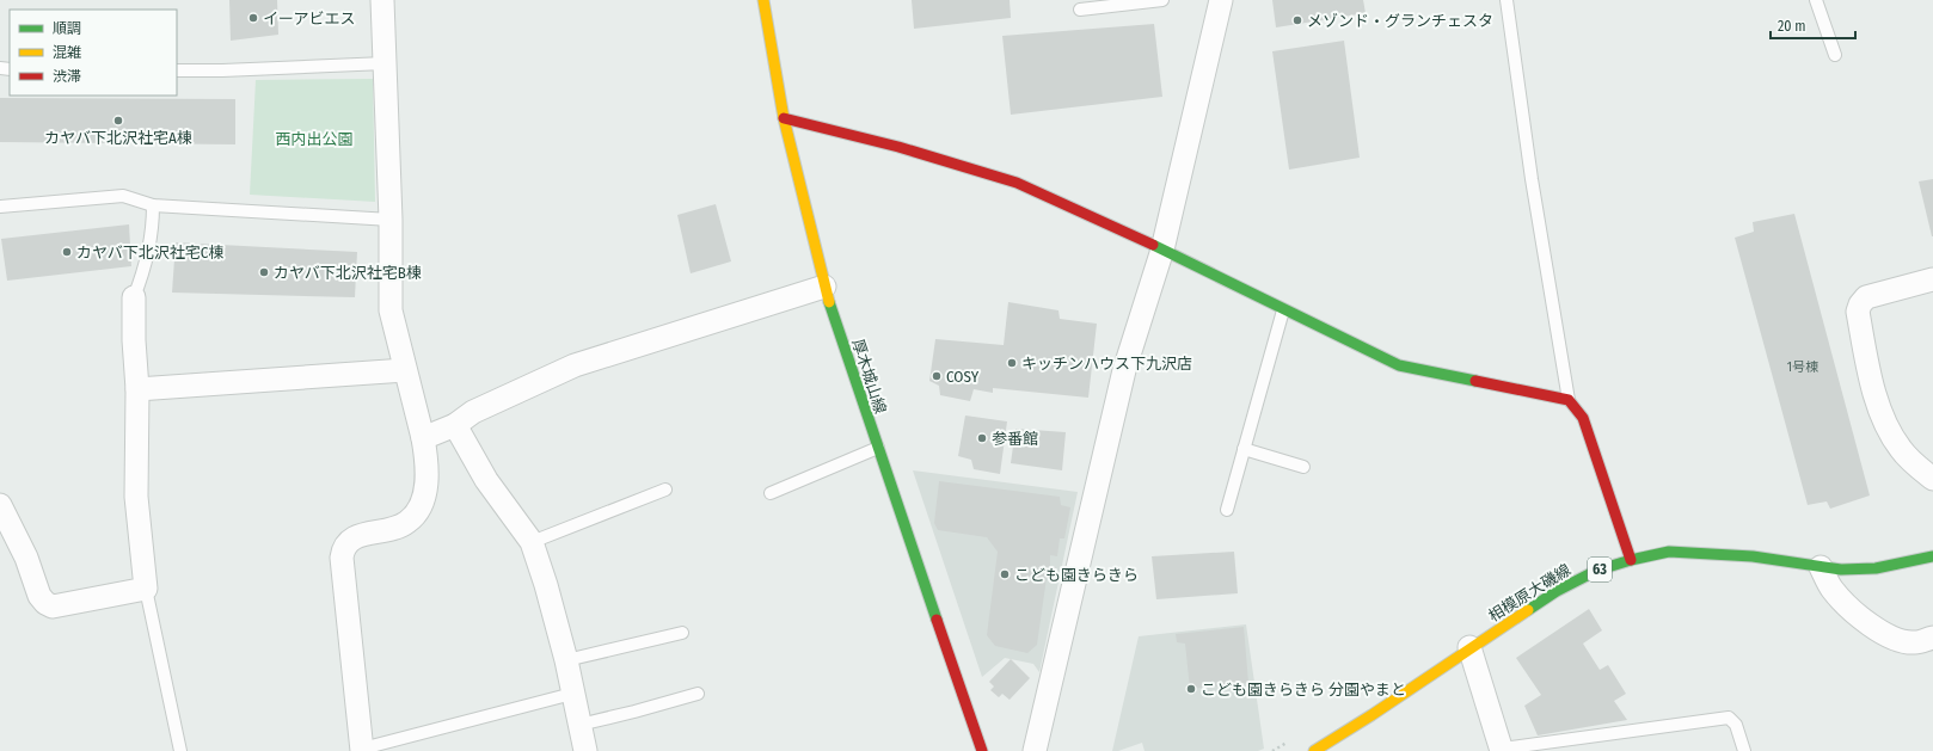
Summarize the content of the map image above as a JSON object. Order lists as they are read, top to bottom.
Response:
{
  "streets": {
    "main road": ["厚木城山線", "63", "相模原大磯線"]
  },
  "parks": ["西内出公園"],
  "places": [
    "イーアビエス",
    "メゾンド・グランチェスタ",
    "カヤバ下北沢社宅A棟",
    "カヤバ下北沢社宅C棟",
    "カヤバ下北沢社宅B棟",
    "キッチンハウス下九沢店",
    "COSY",
    "参番館",
    "こども園きらきら",
    "こども園きらきら 分園やまと"
  ],
  "house_numbers": ["1号棟"],
  "legend": ["順調", "混雑", "渋滞"],
  "scale_bar": "20 m"
}
